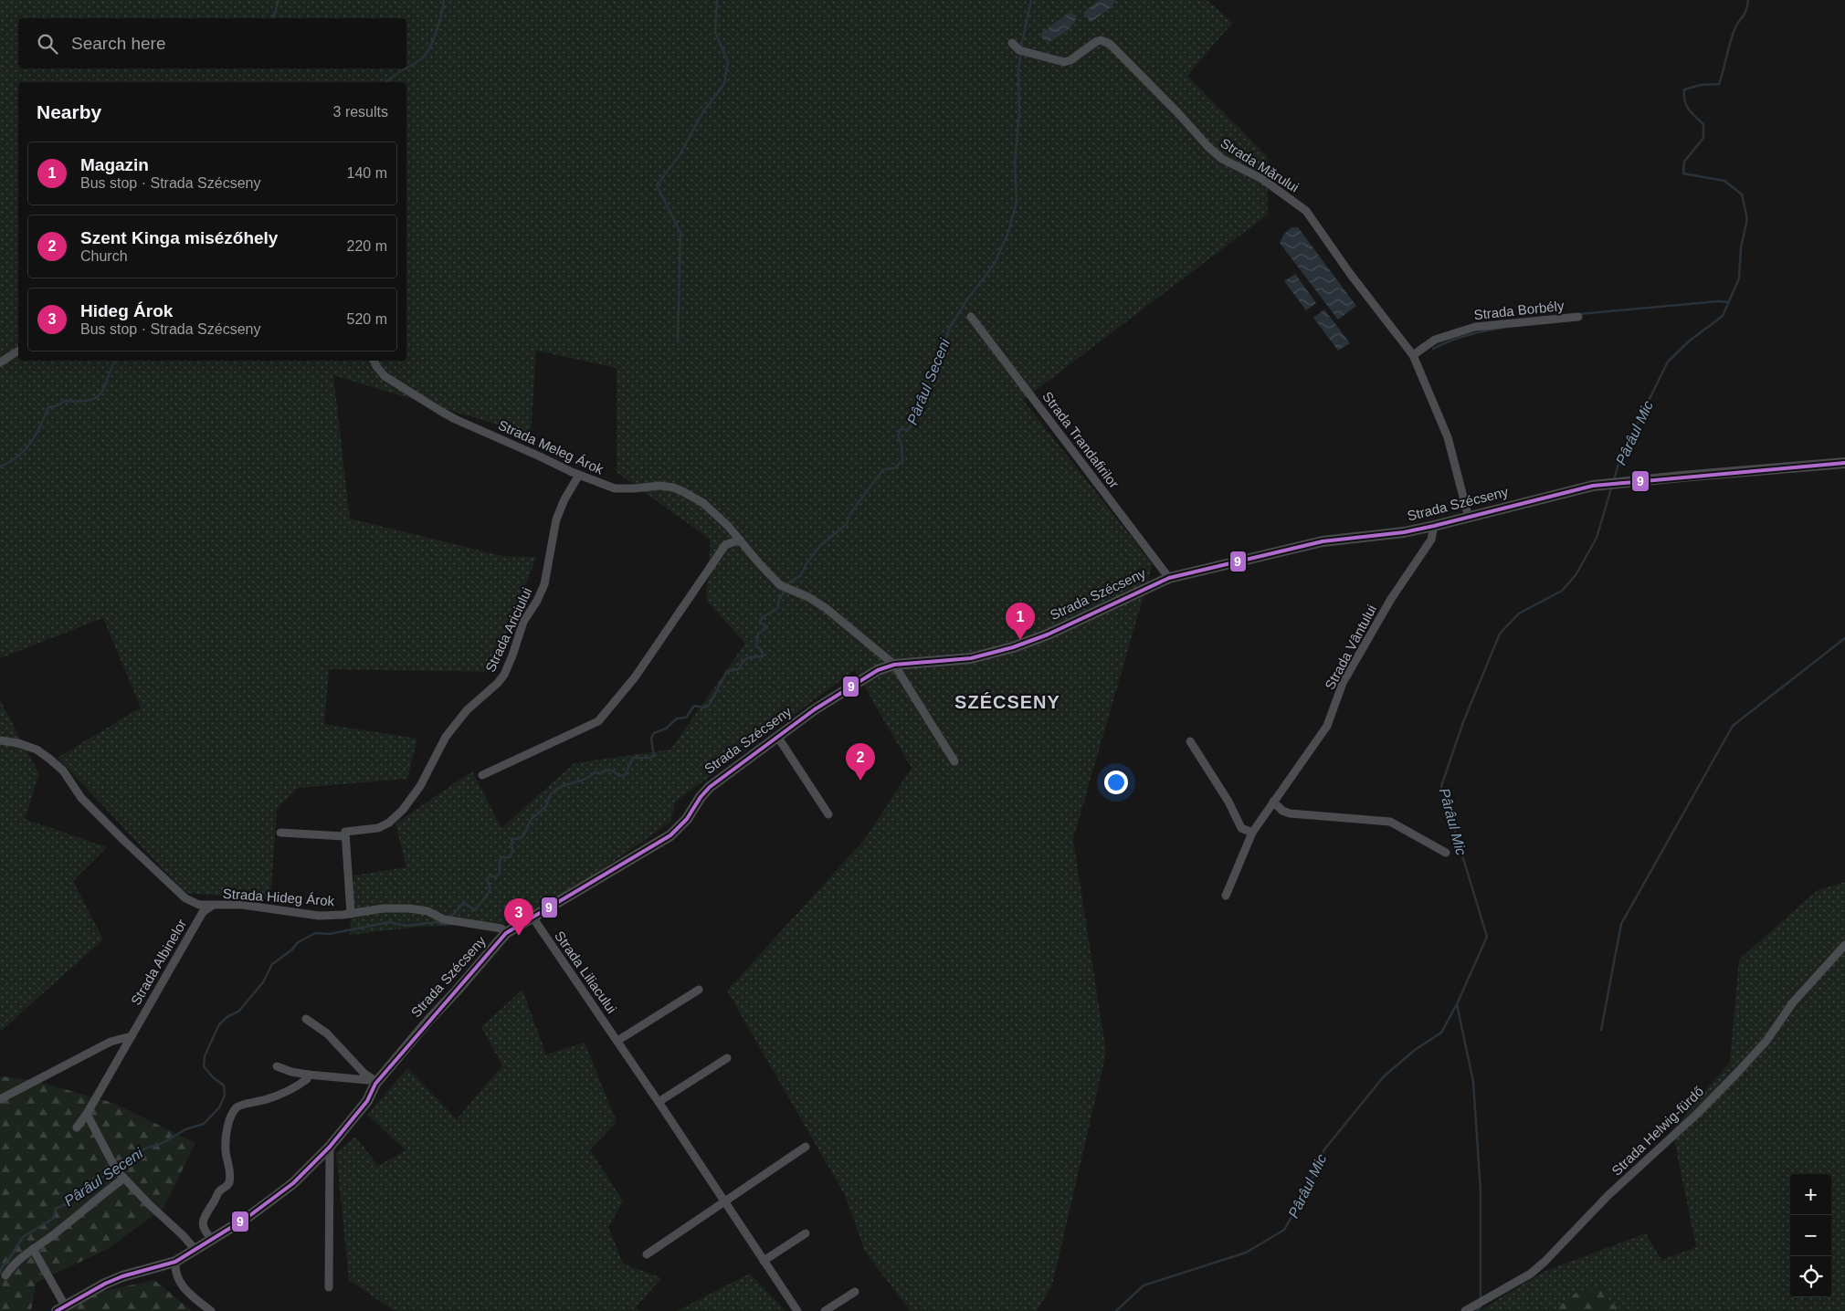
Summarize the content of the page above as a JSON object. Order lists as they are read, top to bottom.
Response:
{
  "streets": {
    "street": [
      "Strada Mărului",
      "Strada Borbély",
      "Strada Trandafirilor",
      "Strada Meleg Árok",
      "Strada Szécseny",
      "Strada Ariciului",
      "Strada Vântului",
      "Strada Hideg Árok",
      "Strada Albinelor",
      "Strada Liliacului",
      "Strada Helwig-fürdő"
    ]
  },
  "crossings": [
    ["Strada Mărului", "Strada Borbély"],
    ["Strada Mărului", "Strada Szécseny"],
    ["Strada Trandafirilor", "Strada Szécseny"],
    ["Strada Meleg Árok", "Strada Szécseny"],
    ["Strada Meleg Árok", "Strada Ariciului"],
    ["Strada Szécseny", "Strada Vântului"],
    ["Strada Szécseny", "Strada Hideg Árok"],
    ["Strada Szécseny", "Strada Liliacului"],
    ["Strada Hideg Árok", "Strada Albinelor"]
  ],
  "districts": ["SZÉCSENY"],
  "water": ["Pârâul Seceni", "Pârâul Mic"],
  "lines": ["transit line 9"],
  "page": {
    "search": "Search here",
    "heading": ["Nearby", "3 results"],
    "list": [
      {
        "mark": "1",
        "name": "Magazin",
        "note": "Bus stop · Strada Szécseny",
        "value": "140 m"
      },
      {
        "mark": "2",
        "name": "Szent Kinga misézőhely",
        "note": "Church",
        "value": "220 m"
      },
      {
        "mark": "3",
        "name": "Hideg Árok",
        "note": "Bus stop · Strada Szécseny",
        "value": "520 m"
      }
    ],
    "pins": ["1", "2", "3"],
    "map_buttons": ["+", "−"]
  }
}
